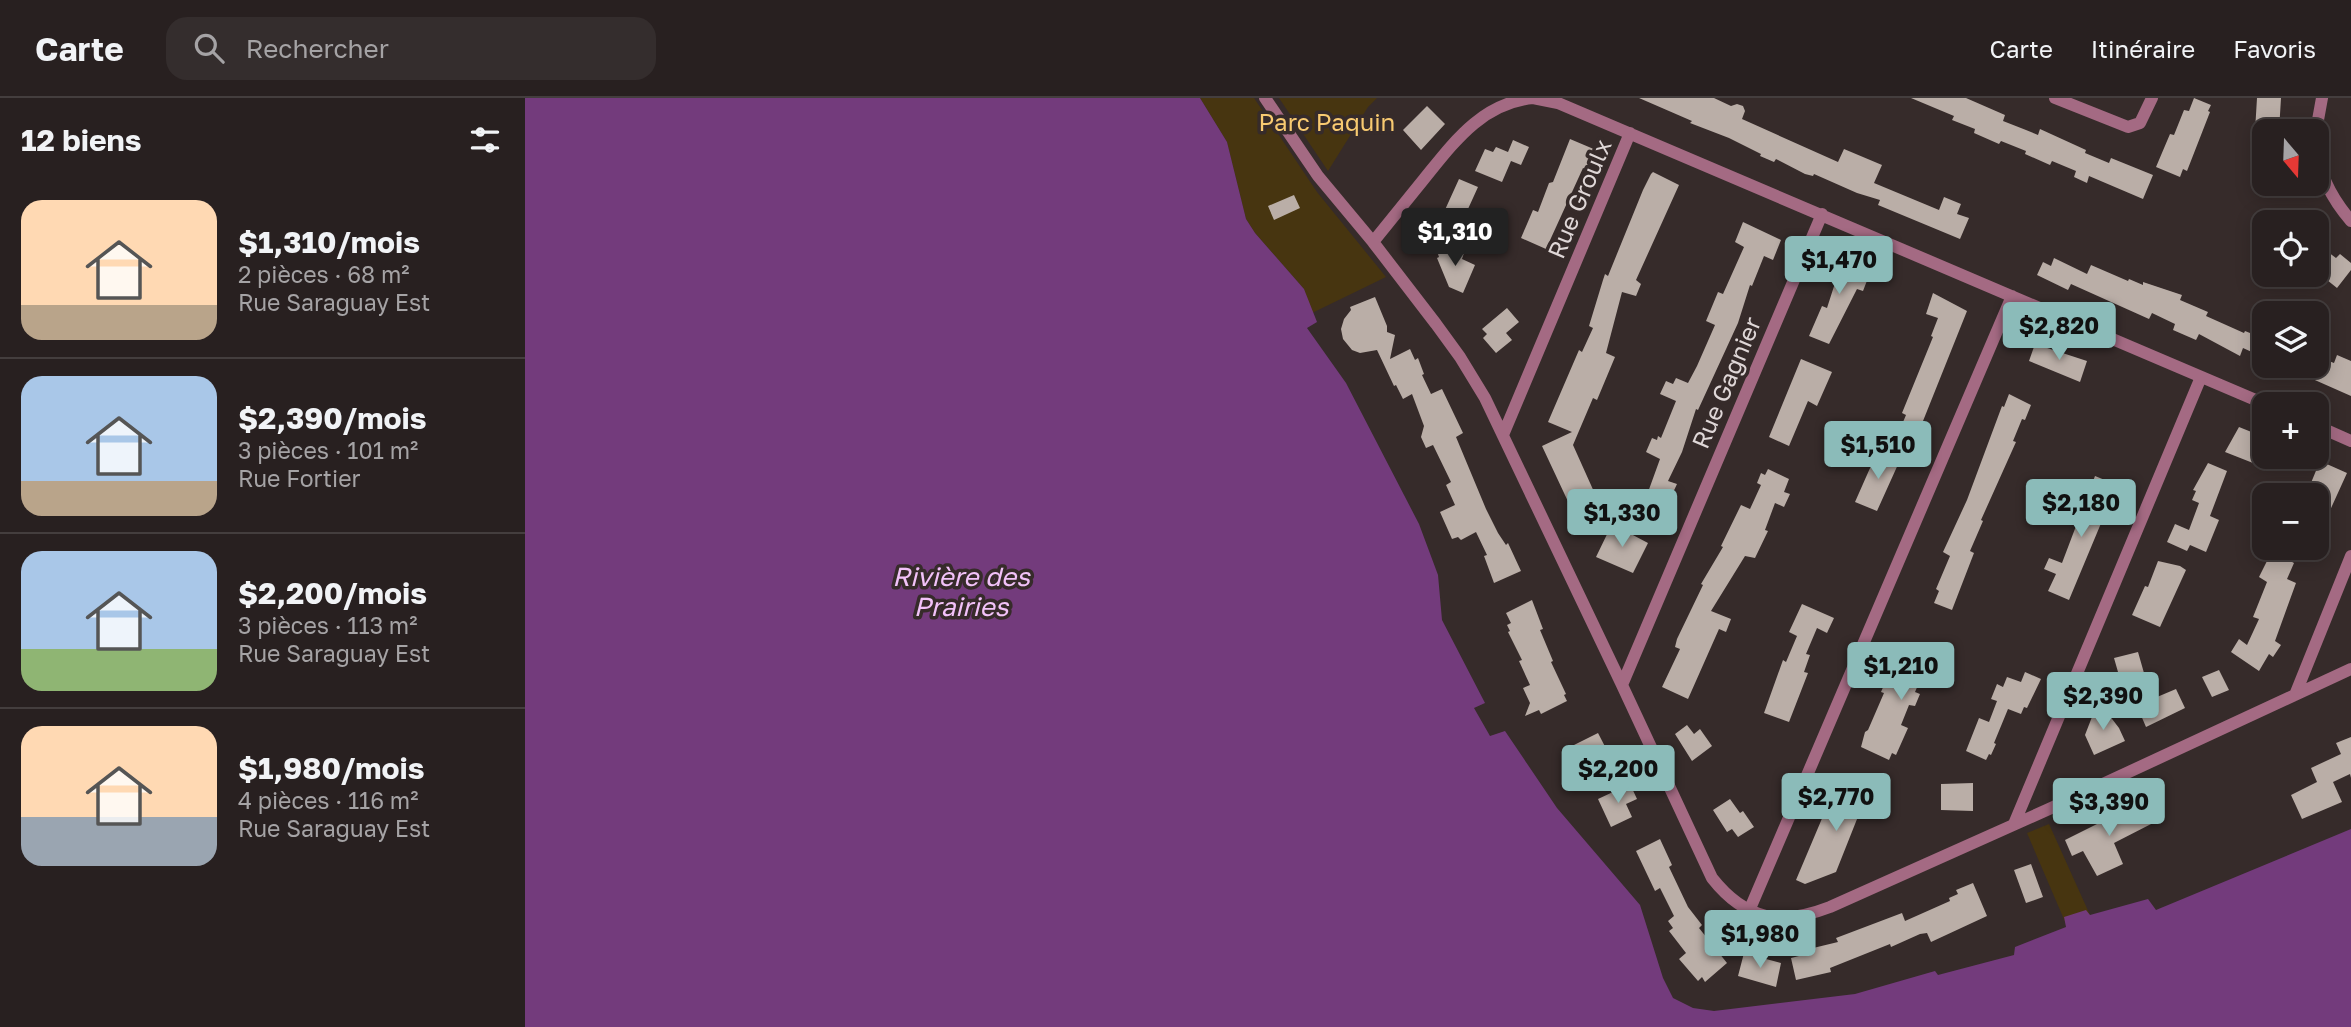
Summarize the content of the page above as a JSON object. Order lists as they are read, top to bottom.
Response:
{
  "streets": {
    "street": ["Rue Groulx", "Rue Gagnier"]
  },
  "water": ["Rivière des Prairies"],
  "parks": ["Parc Paquin"],
  "north": "bottom",
  "page": {
    "header": "Carte",
    "search": "Rechercher",
    "nav": ["Carte", "Itinéraire", "Favoris"],
    "heading": "12 biens",
    "map_buttons": ["+", "−"],
    "list": [
      {
        "name": "$1,310/mois",
        "note": "2 pièces · 68 m² · Rue Saraguay Est"
      },
      {
        "name": "$2,390/mois",
        "note": "3 pièces · 101 m² · Rue Fortier"
      },
      {
        "name": "$2,200/mois",
        "note": "3 pièces · 113 m² · Rue Saraguay Est"
      },
      {
        "name": "$1,980/mois",
        "note": "4 pièces · 116 m² · Rue Saraguay Est"
      }
    ],
    "price": [
      "$1,310",
      "$1,470",
      "$2,820",
      "$1,510",
      "$2,180",
      "$1,330",
      "$1,210",
      "$2,390",
      "$2,200",
      "$2,770",
      "$3,390",
      "$1,980"
    ]
  }
}
